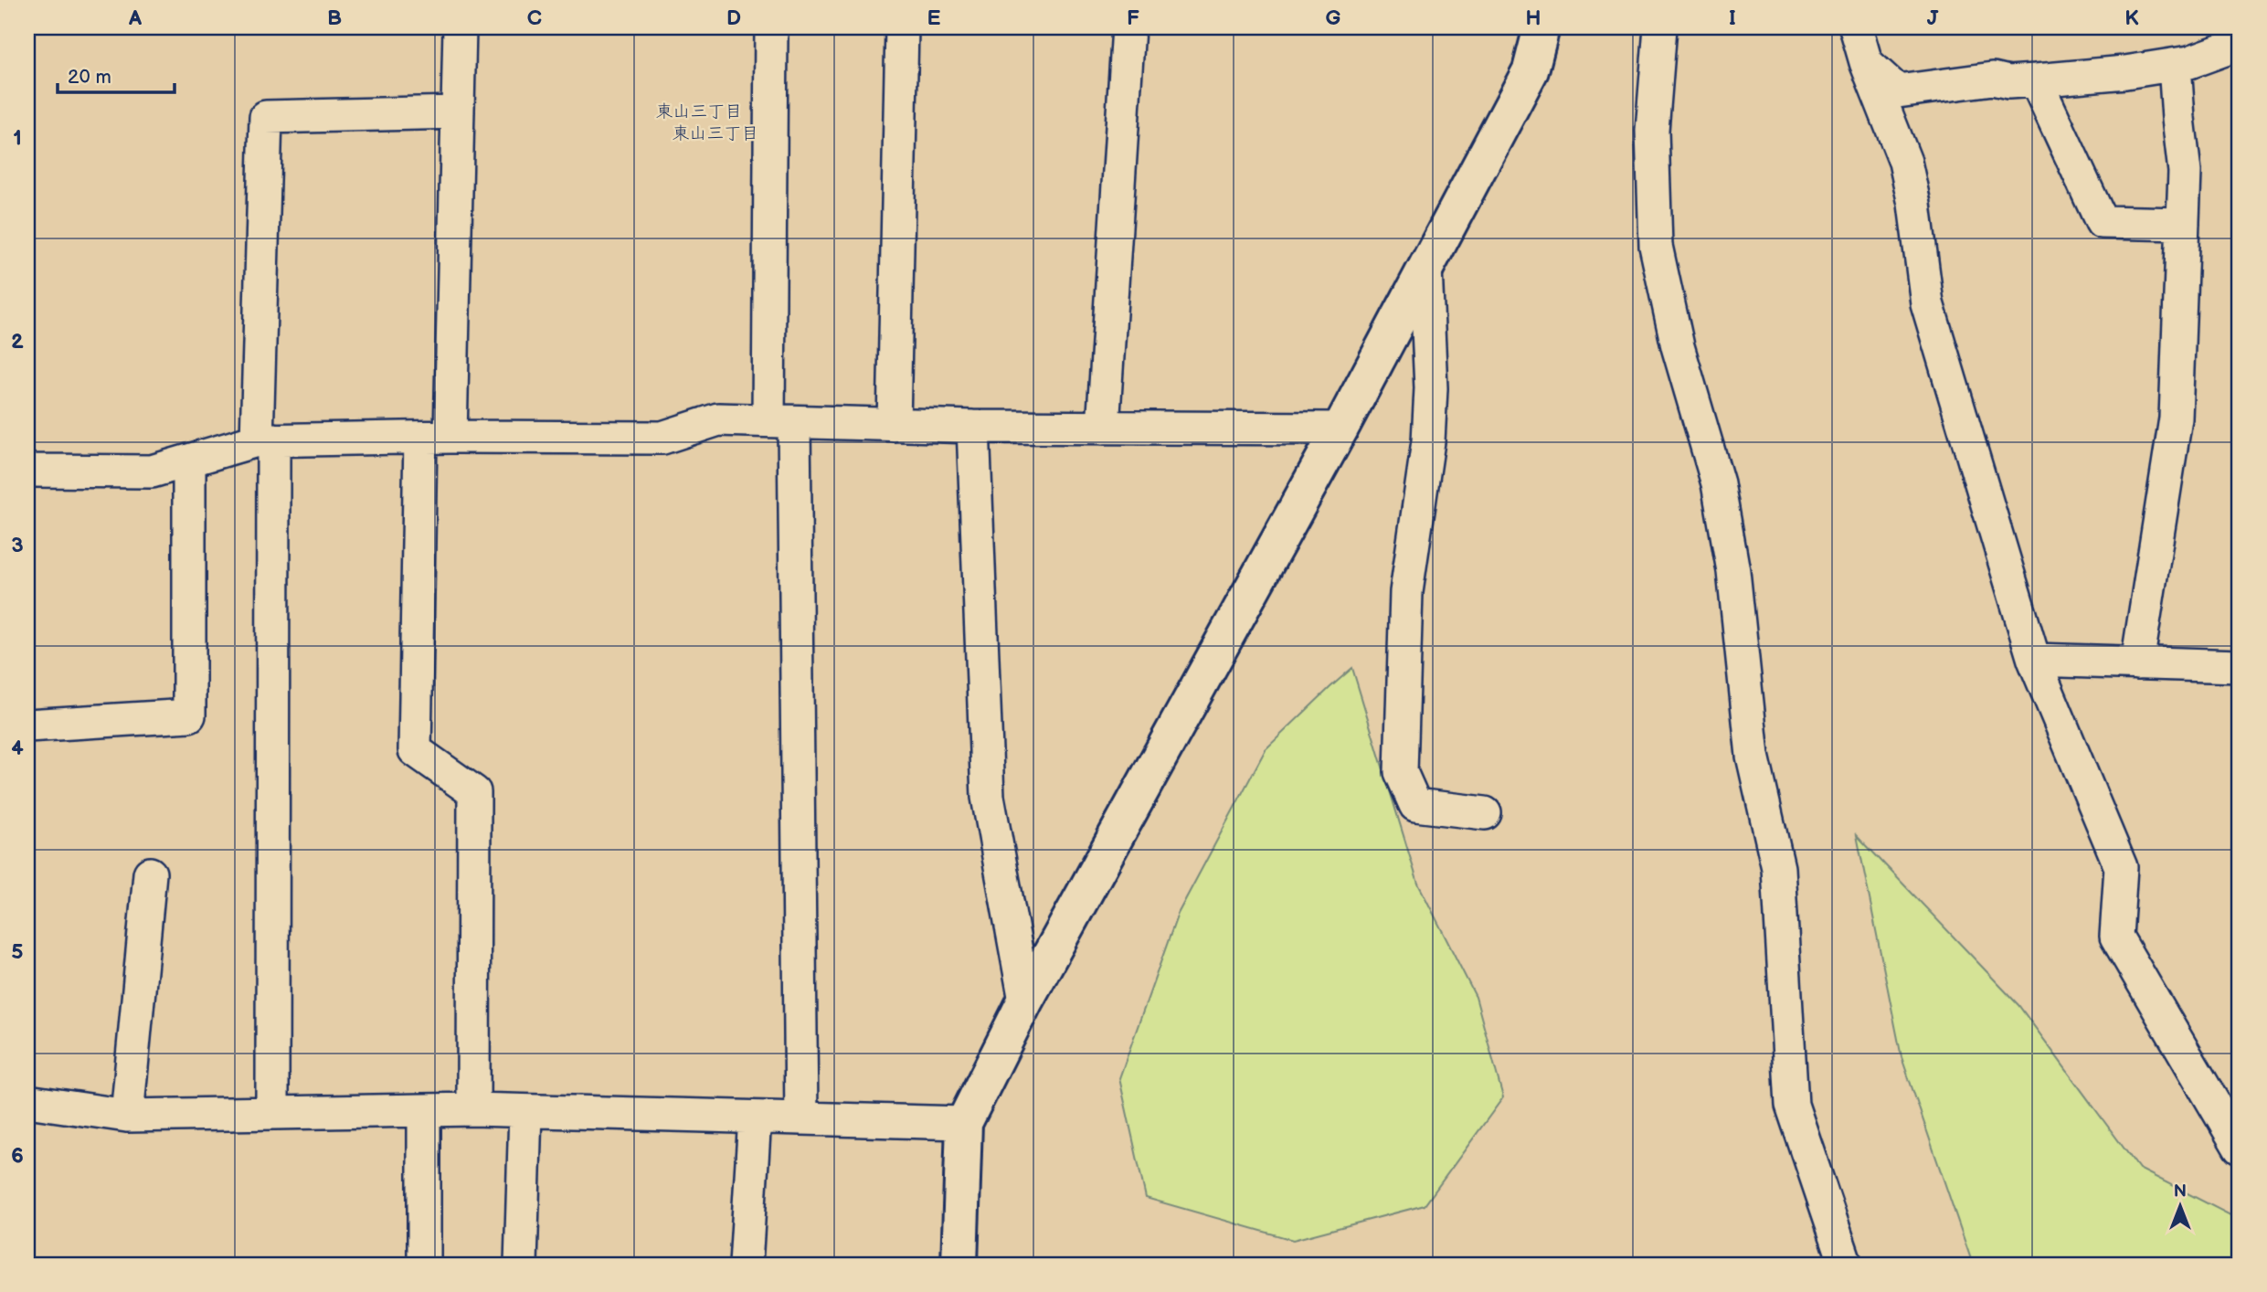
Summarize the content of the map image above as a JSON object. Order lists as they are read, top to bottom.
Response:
{
  "districts": ["東山三丁目", "東山三丁目"],
  "scale_bar": "20 m",
  "north": "top",
  "grid": {
    "columns": [
      "A",
      "B",
      "C",
      "D",
      "E",
      "F",
      "G",
      "H",
      "I",
      "J",
      "K"
    ],
    "rows": [
      "1",
      "2",
      "3",
      "4",
      "5",
      "6"
    ]
  }
}
